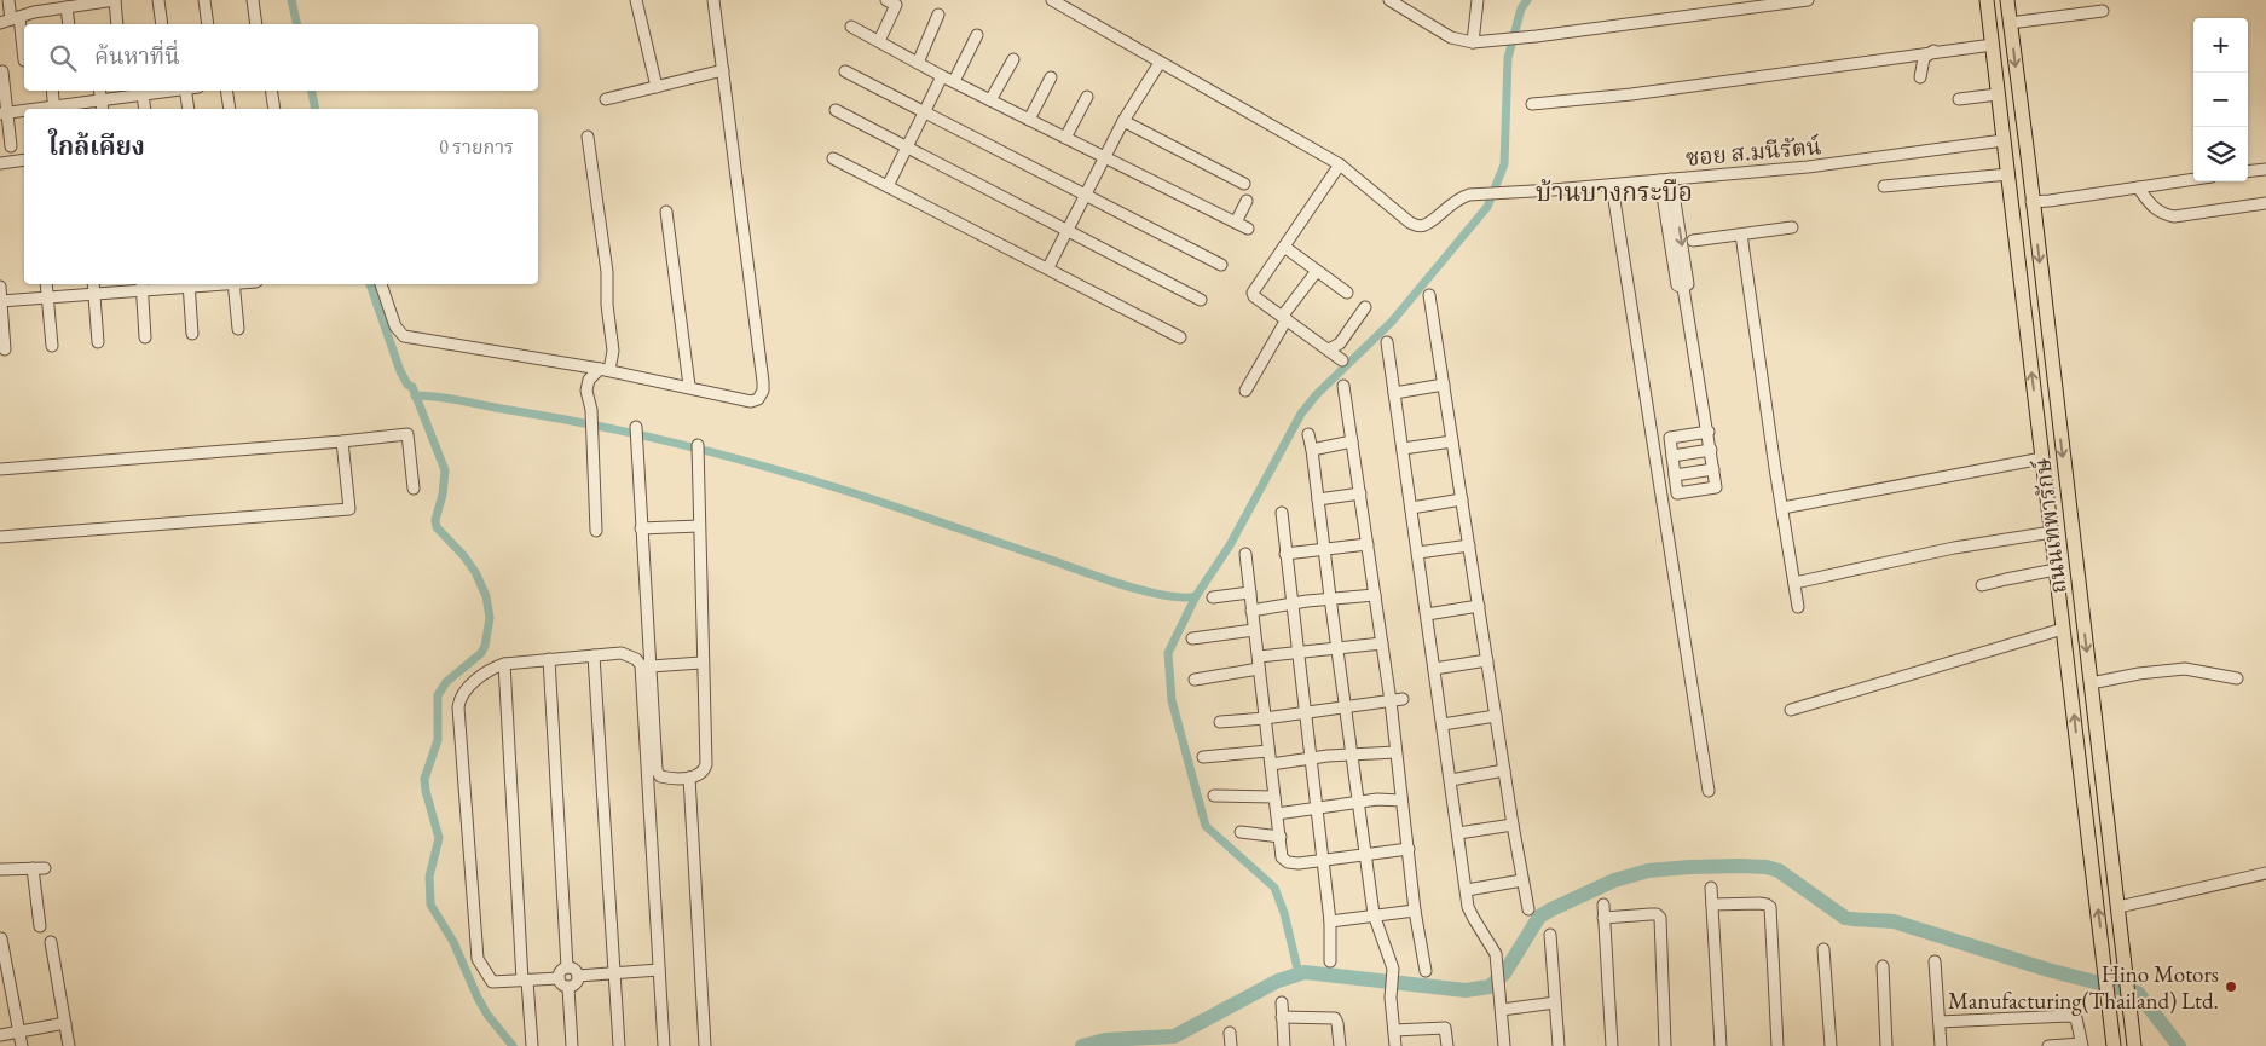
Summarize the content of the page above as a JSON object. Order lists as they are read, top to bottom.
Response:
{
  "streets": {
    "main road": ["ถนนเทพารักษ์"],
    "street": ["ซอย ส.มนีรัตน์"]
  },
  "crossings": [
    ["ซอย ส.มนีรัตน์", "ถนนเทพารักษ์"]
  ],
  "districts": ["บ้านบางกระบือ"],
  "places": ["Hino Motors Manufacturing(Thailand) Ltd."],
  "page": {
    "map_buttons": ["+", "−"],
    "search": "ค้นหาที่นี่",
    "heading": ["ใกล้เคียง", "0 รายการ"]
  }
}
